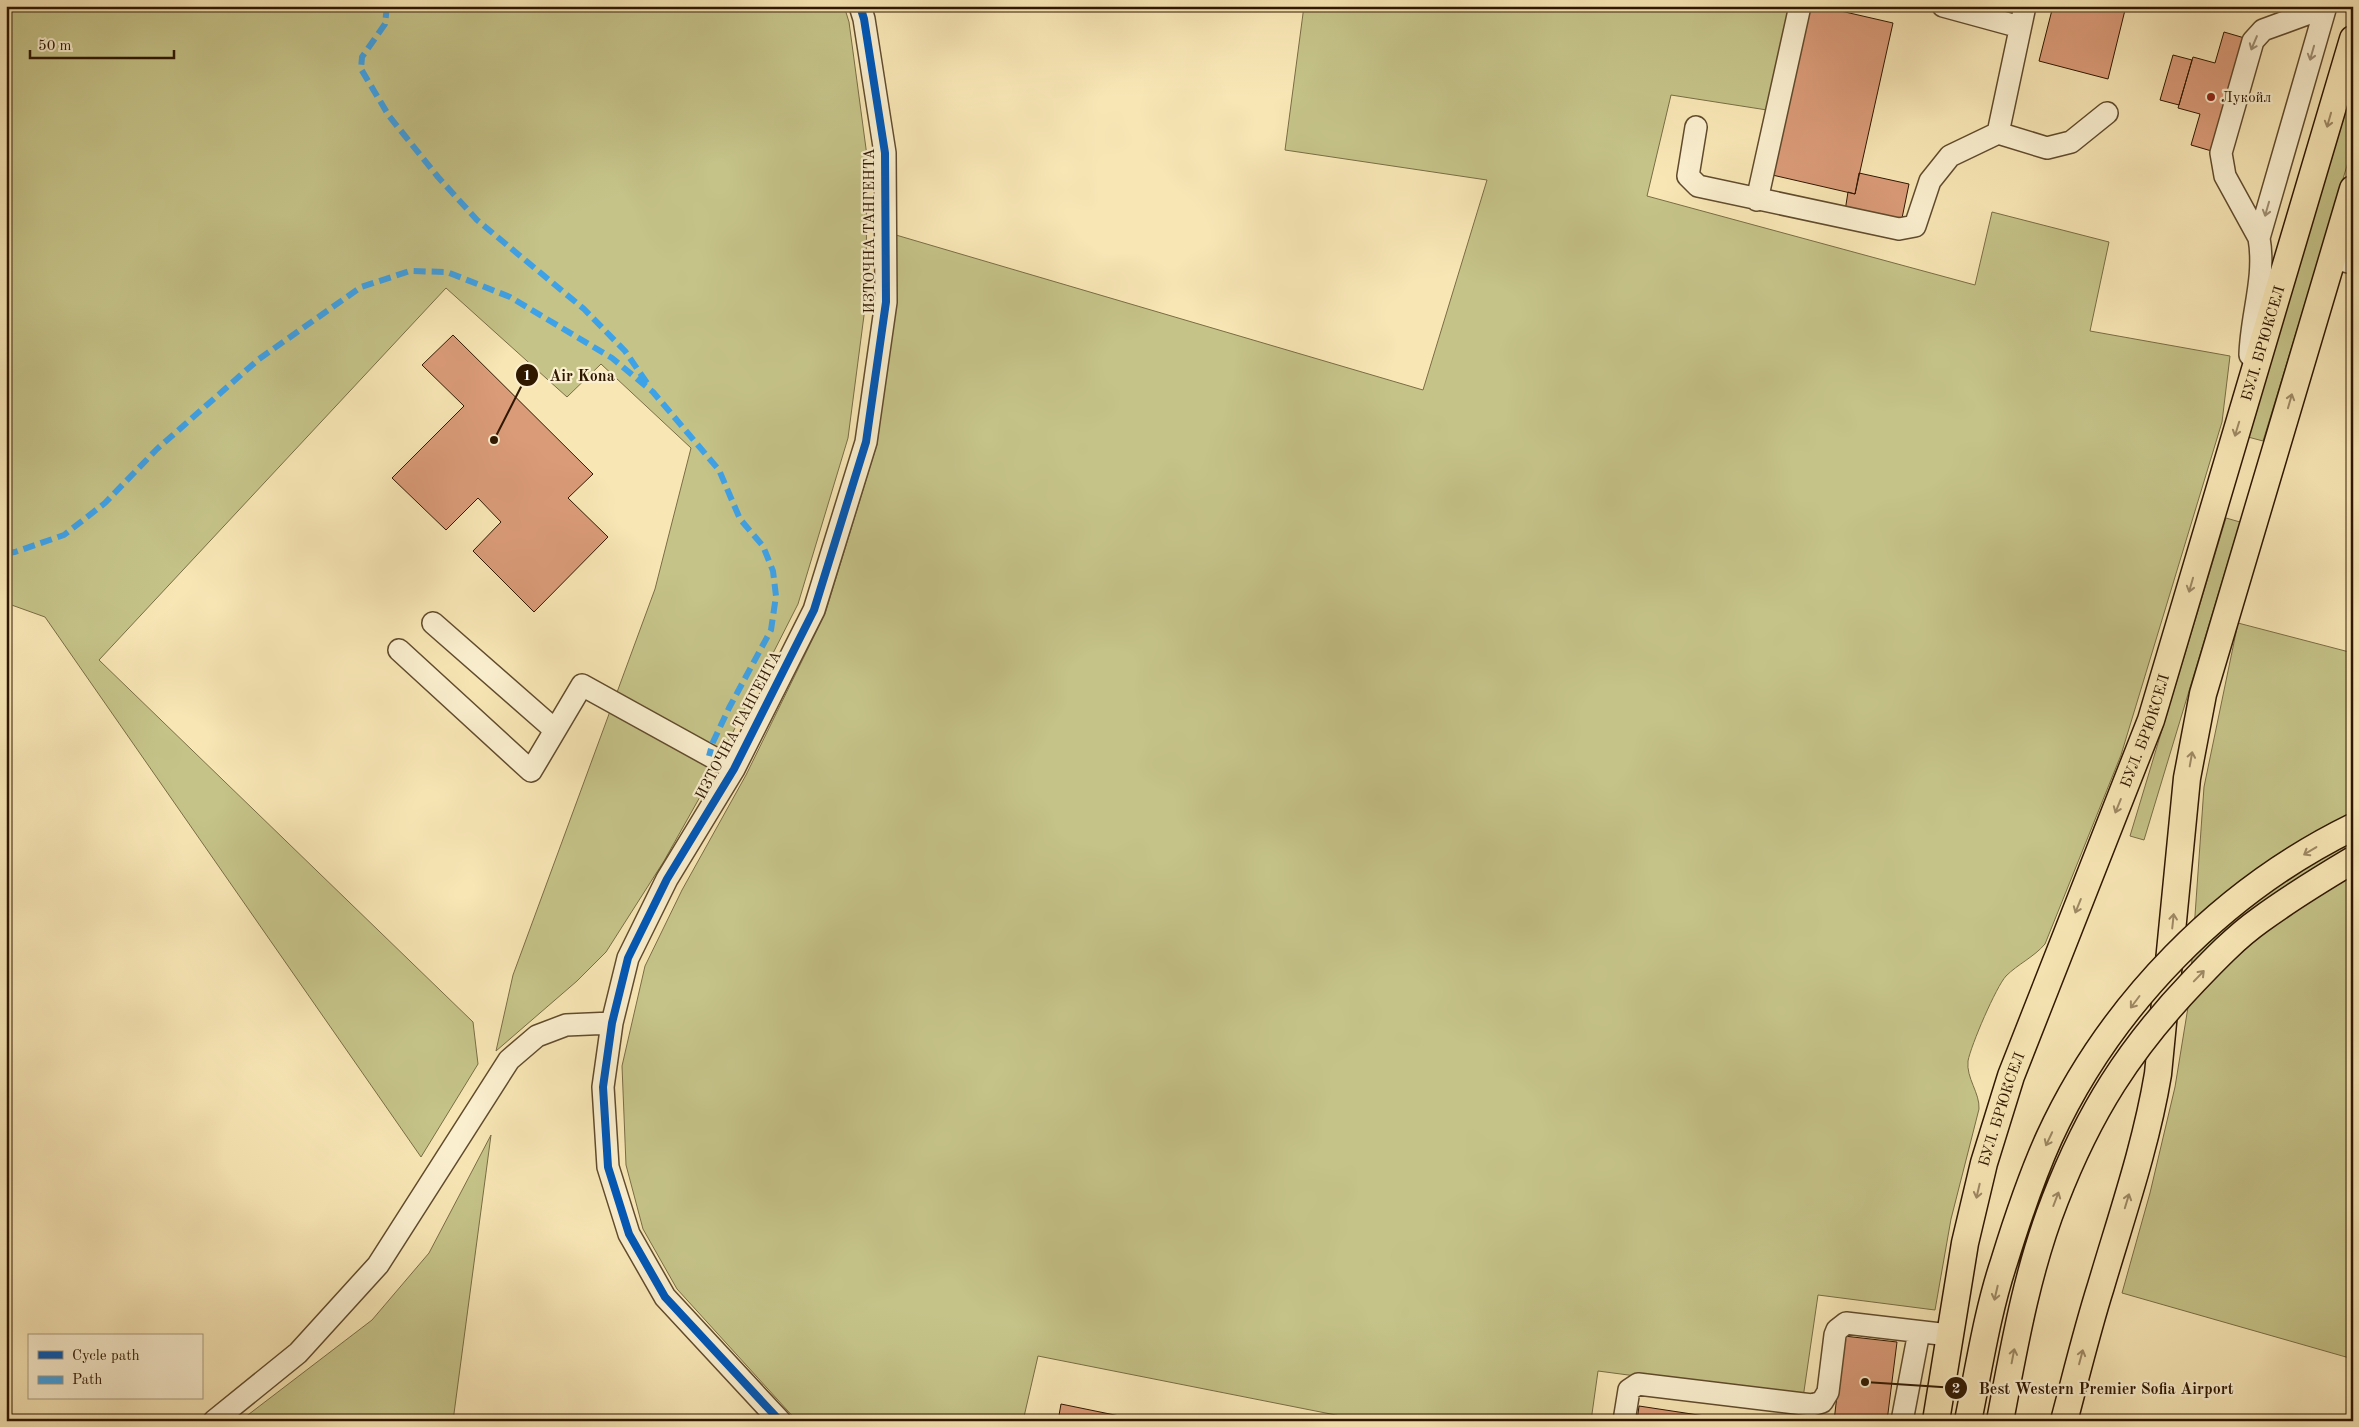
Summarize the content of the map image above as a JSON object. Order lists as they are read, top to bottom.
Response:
{
  "streets": {
    "main road": ["БУЛ. БРЮКСЕЛ"],
    "street": ["ИЗТОЧНА ТАНГЕНТА"]
  },
  "places": ["Лукойл", "Air Kona", "Best Western Premier Sofia Airport"],
  "legend": ["Cycle path", "Path"],
  "scale_bar": "50 m"
}
